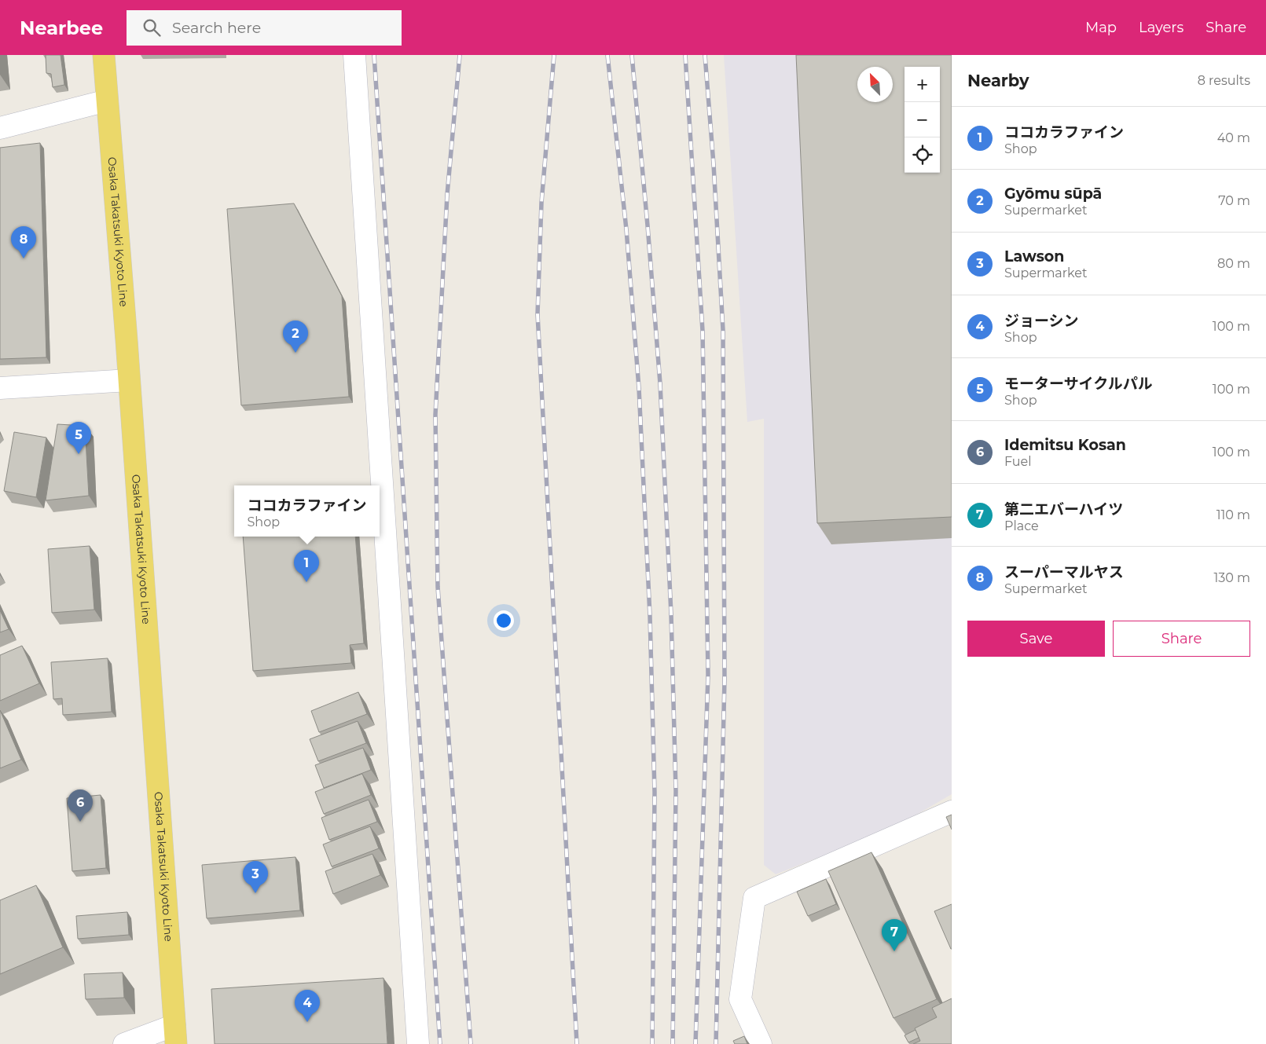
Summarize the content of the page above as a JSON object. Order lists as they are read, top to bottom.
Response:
{
  "streets": {
    "main road": ["Osaka Takatsuki Kyoto Line"]
  },
  "north": "top left",
  "page": {
    "header": "Nearbee",
    "search": "Search here",
    "nav": ["Map", "Layers", "Share"],
    "heading": ["Nearby", "8 results"],
    "map_buttons": ["+", "−"],
    "list": [
      {
        "mark": "1",
        "name": "ココカラファイン",
        "note": "Shop",
        "value": "40 m"
      },
      {
        "mark": "2",
        "name": "Gyōmu sūpā",
        "note": "Supermarket",
        "value": "70 m"
      },
      {
        "mark": "3",
        "name": "Lawson",
        "note": "Supermarket",
        "value": "80 m"
      },
      {
        "mark": "4",
        "name": "ジョーシン",
        "note": "Shop",
        "value": "100 m"
      },
      {
        "mark": "5",
        "name": "モーターサイクルパル",
        "note": "Shop",
        "value": "100 m"
      },
      {
        "mark": "6",
        "name": "Idemitsu Kosan",
        "note": "Fuel",
        "value": "100 m"
      },
      {
        "mark": "7",
        "name": "第二エバーハイツ",
        "note": "Place",
        "value": "110 m"
      },
      {
        "mark": "8",
        "name": "スーパーマルヤス",
        "note": "Supermarket",
        "value": "130 m"
      }
    ],
    "pins": [
      "8",
      "2",
      "5",
      "1",
      "6",
      "3",
      "7",
      "4"
    ],
    "popup": ["ココカラファイン", "Shop"],
    "buttons": ["Save", "Share"]
  }
}
